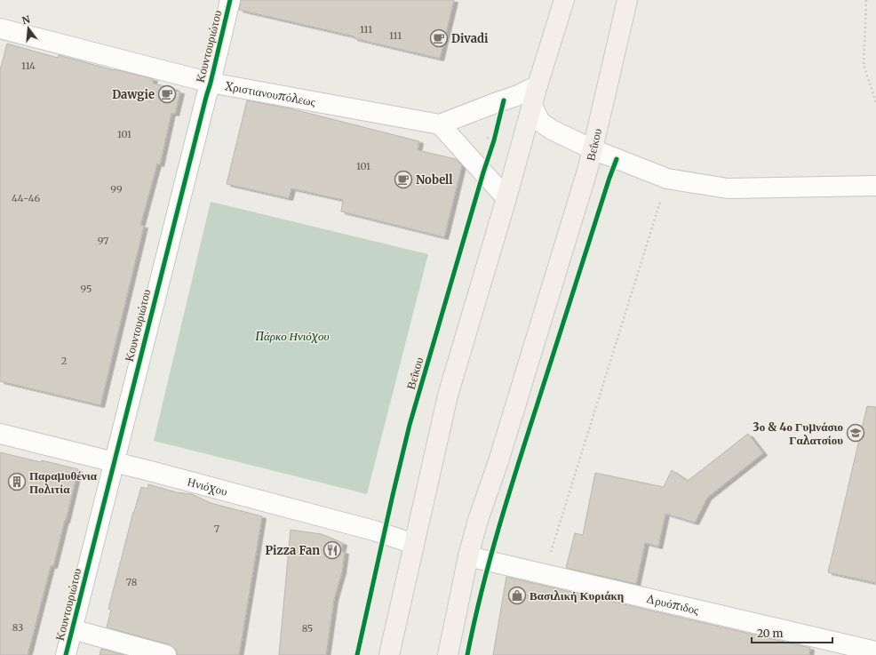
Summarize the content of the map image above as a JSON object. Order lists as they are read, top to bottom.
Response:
{
  "streets": {
    "main road": ["Βεΐκου"],
    "street": [
      "Κουντουριώτου",
      "Χριστιανουπόλεως",
      "Ηνιόχου",
      "Δρυόπιδος"
    ]
  },
  "crossings": [
    ["Κουντουριώτου", "Χριστιανουπόλεως"],
    ["Κουντουριώτου", "Ηνιόχου"],
    ["Βεΐκου", "Δρυόπιδος"]
  ],
  "parks": ["Πάρκο Ηνιόχου"],
  "places": {
    "cafe": ["Divadi", "Dawgie", "Nobell"],
    "school or university": ["3ο & 4ο Γυμνάσιο Γαλατσίου"],
    "building": ["Παραμυθένια Πολιτία"],
    "restaurant": ["Pizza Fan"],
    "shop": ["Βασιλική Κυριάκη"]
  },
  "house_numbers": [
    "111",
    "111",
    "114",
    "101",
    "101",
    "99",
    "44-46",
    "97",
    "95",
    "2",
    "7",
    "78",
    "83",
    "85"
  ],
  "scale_bar": "20 m",
  "north": "top"
}
